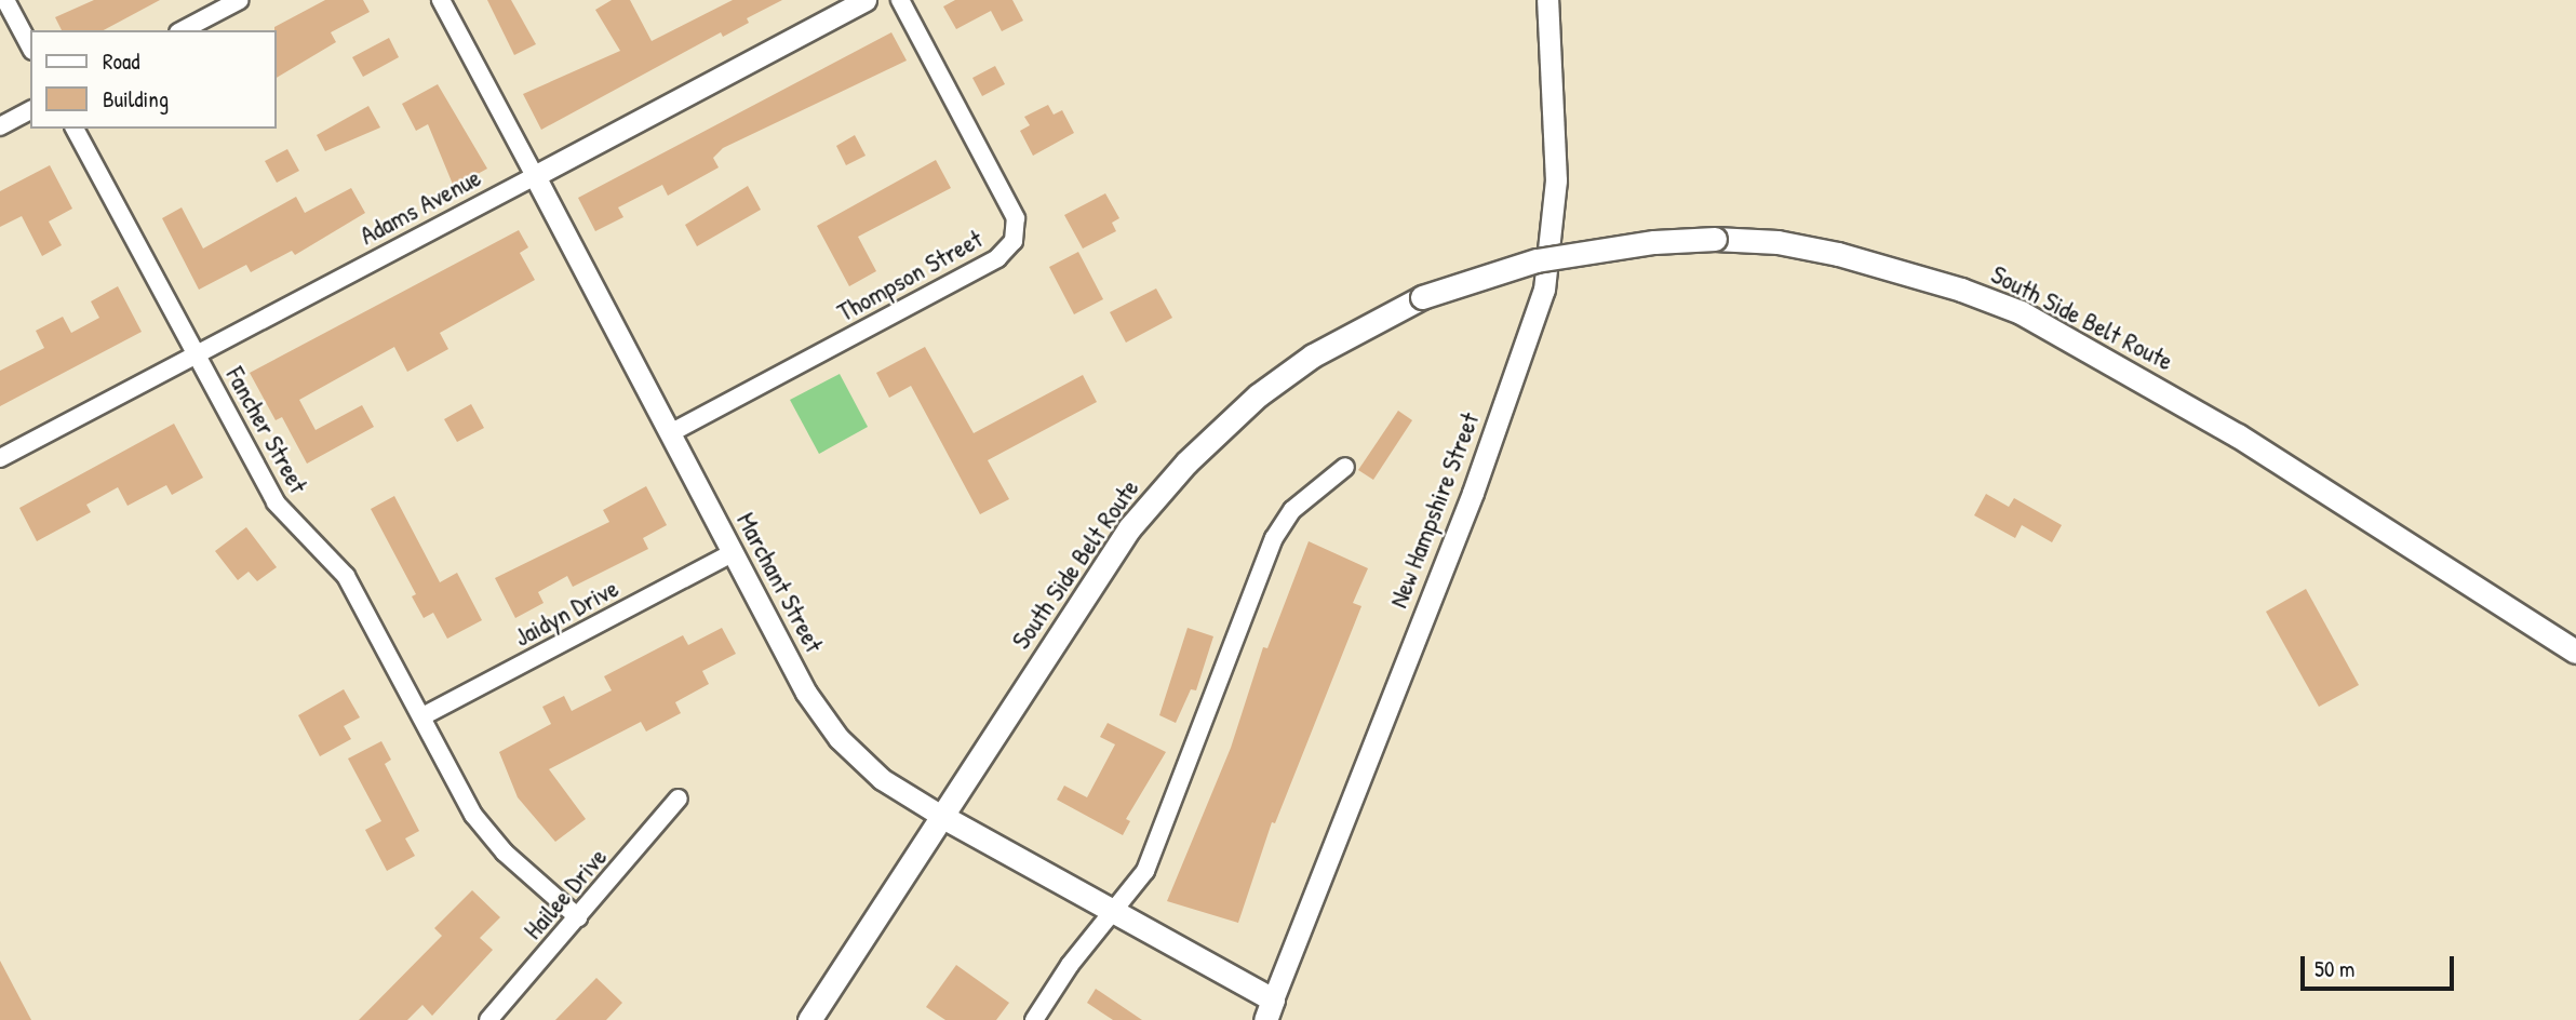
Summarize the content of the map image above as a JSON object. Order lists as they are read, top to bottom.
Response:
{
  "streets": {
    "main road": ["South Side Belt Route", "Marchant Street"],
    "street": [
      "Adams Avenue",
      "Thompson Street",
      "Fancher Street",
      "New Hampshire Street",
      "Jaidyn Drive",
      "Hailee Drive"
    ]
  },
  "crossings": [
    ["Adams Avenue", "Fancher Street"],
    ["Adams Avenue", "Marchant Street"],
    ["Thompson Street", "Marchant Street"],
    ["South Side Belt Route", "Marchant Street"],
    ["Fancher Street", "Jaidyn Drive"],
    ["Fancher Street", "Hailee Drive"],
    ["New Hampshire Street", "Marchant Street"],
    ["Marchant Street", "Jaidyn Drive"]
  ],
  "legend": ["Road", "Building"],
  "scale_bar": "50 m"
}
